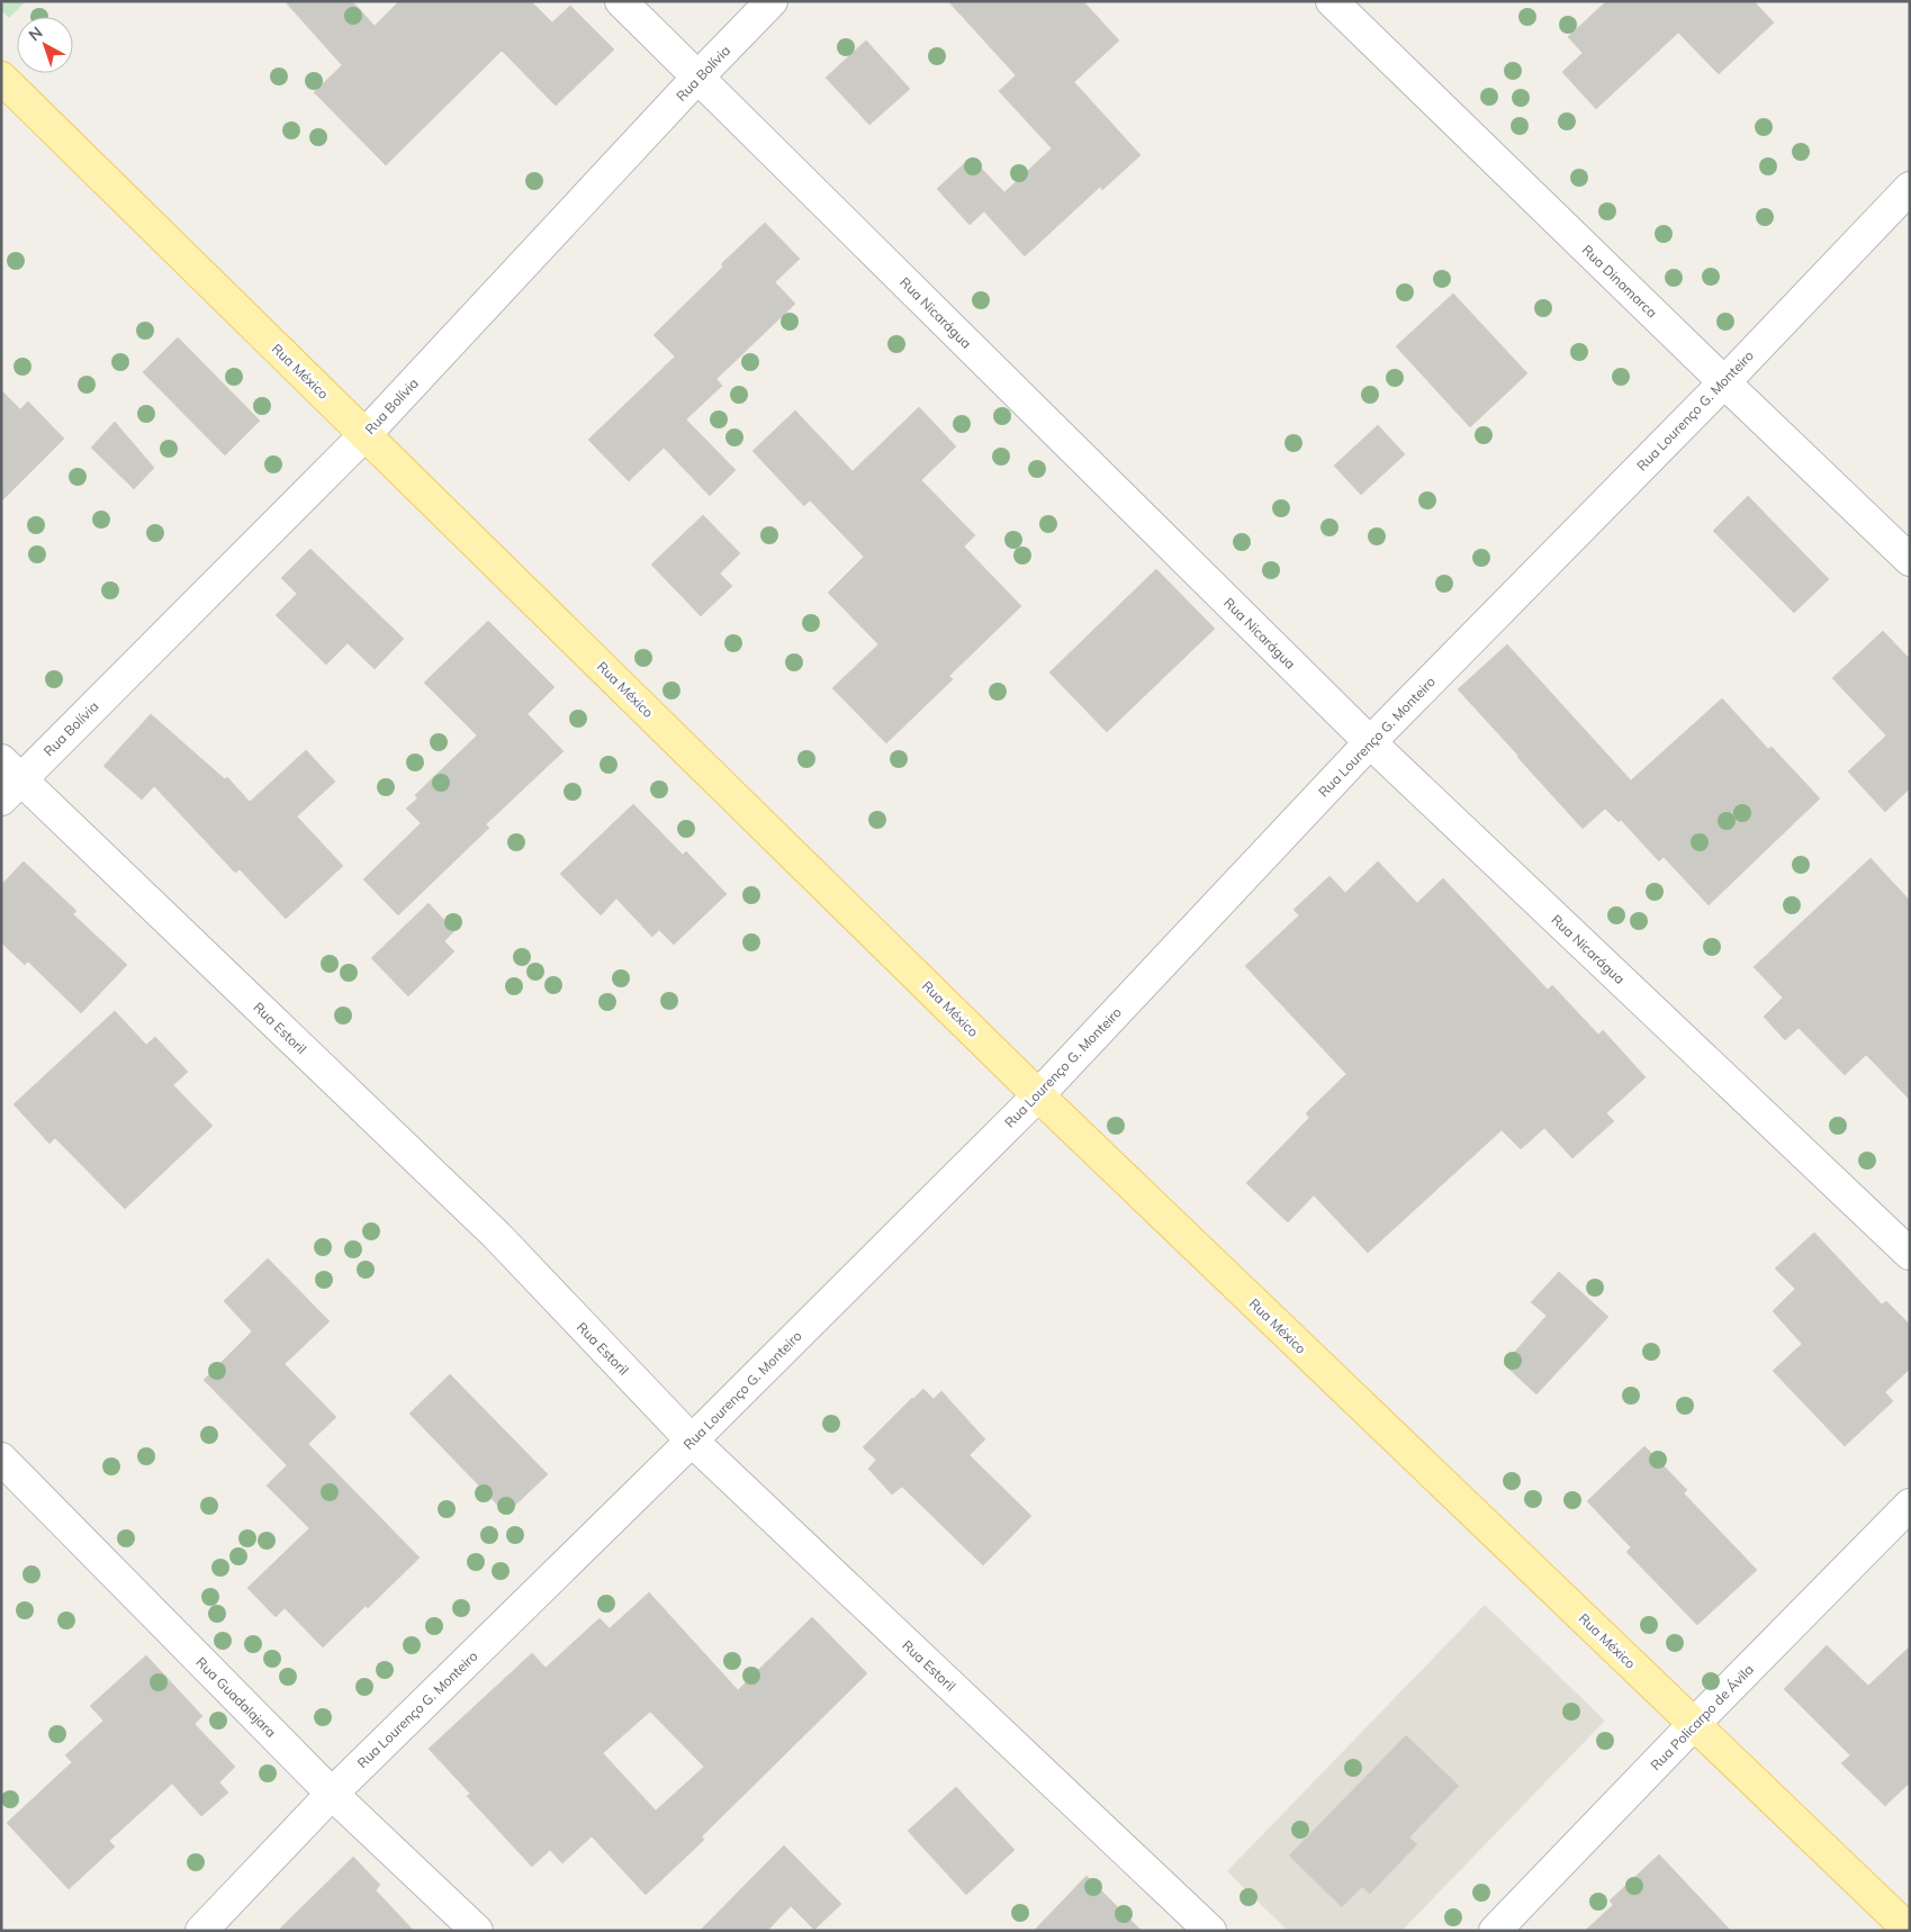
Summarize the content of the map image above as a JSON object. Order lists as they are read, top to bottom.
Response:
{
  "streets": {
    "main road": ["Rua México"],
    "street": [
      "Rua Bolívia",
      "Rua Dinamarca",
      "Rua Nicarágua",
      "Rua Lourenço G. Monteiro",
      "Rua Estoril",
      "Rua Guadalajara",
      "Rua Policarpo de Ávila"
    ]
  },
  "crossings": [
    ["Rua Bolívia", "Rua Nicarágua"],
    ["Rua Bolívia", "Rua México"],
    ["Rua Bolívia", "Rua Estoril"],
    ["Rua Dinamarca", "Rua Lourenço G. Monteiro"],
    ["Rua Nicarágua", "Rua Lourenço G. Monteiro"],
    ["Rua México", "Rua Lourenço G. Monteiro"],
    ["Rua México", "Rua Policarpo de Ávila"],
    ["Rua Lourenço G. Monteiro", "Rua Estoril"],
    ["Rua Lourenço G. Monteiro", "Rua Guadalajara"]
  ],
  "north": "top left"
}
